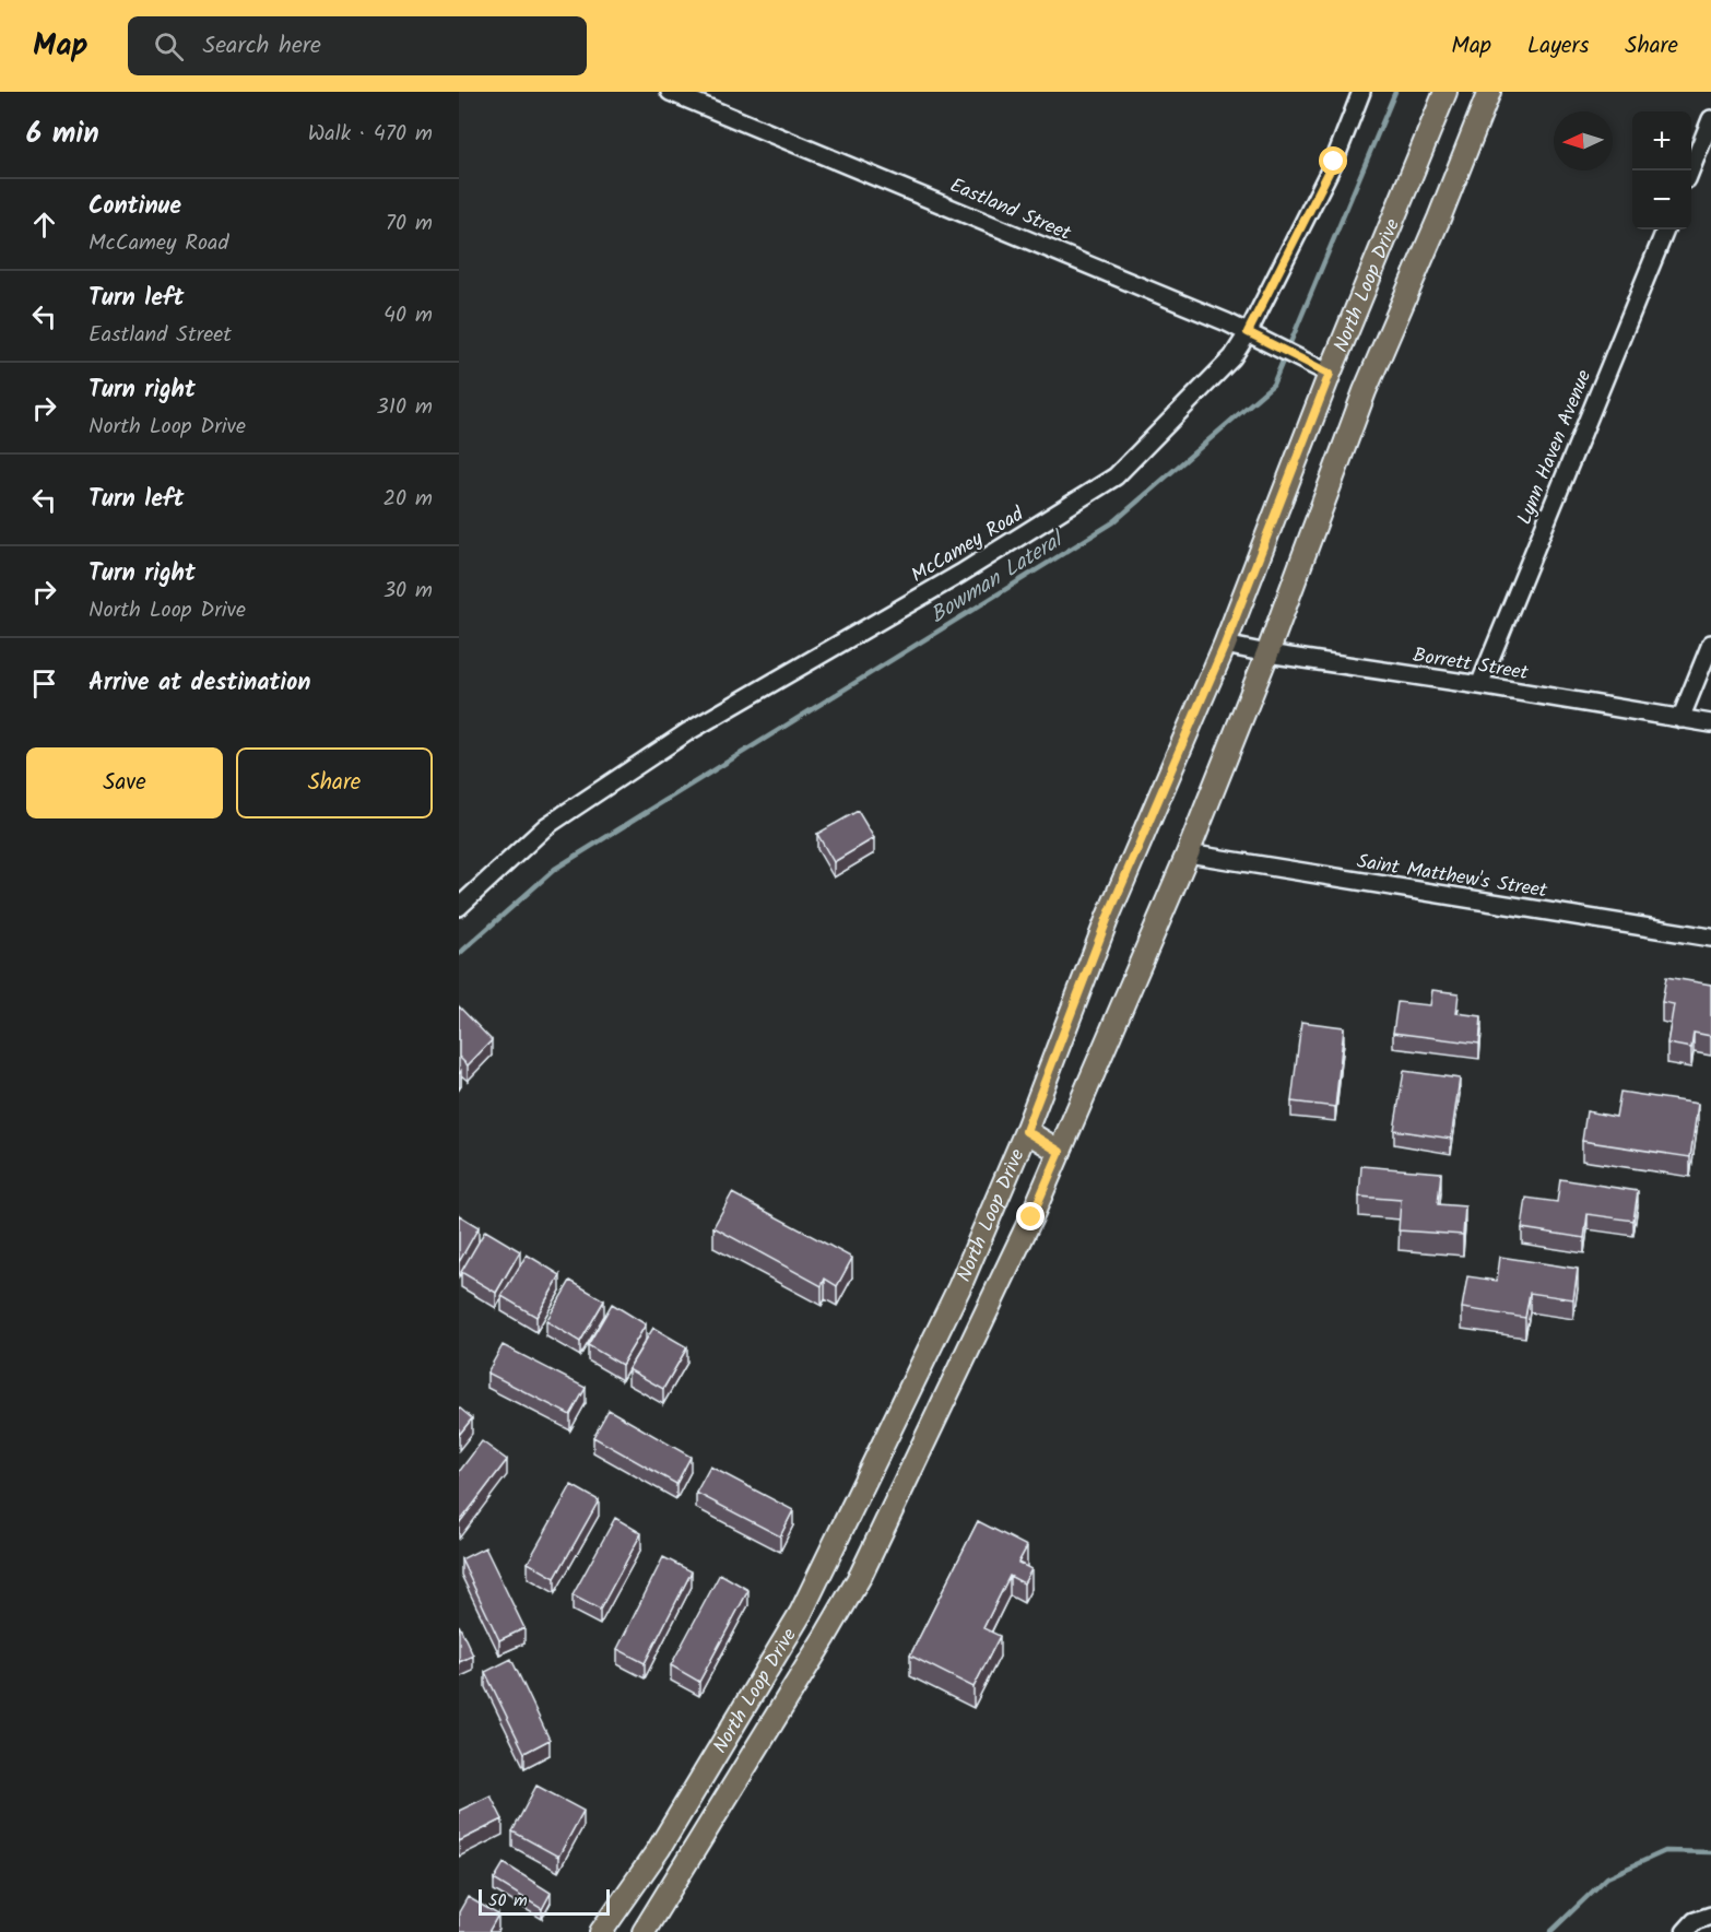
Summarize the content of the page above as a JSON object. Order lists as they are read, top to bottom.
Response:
{
  "streets": {
    "main road": ["North Loop Drive"],
    "street": [
      "Eastland Street",
      "Lynn Haven Avenue",
      "McCamey Road",
      "Borrett Street",
      "Saint Matthew's Street"
    ]
  },
  "crossings": [
    ["Eastland Street", "North Loop Drive"],
    ["Eastland Street", "McCamey Road"],
    ["North Loop Drive", "Borrett Street"],
    ["North Loop Drive", "Saint Matthew's Street"],
    ["Lynn Haven Avenue", "Borrett Street"]
  ],
  "water": ["Bowman Lateral"],
  "scale_bar": "50 m",
  "north": "left",
  "page": {
    "header": "Map",
    "search": "Search here",
    "nav": ["Map", "Layers", "Share"],
    "heading": ["6 min", "Walk · 470 m"],
    "map_buttons": ["+", "−"],
    "list": [
      ["Continue", "McCamey Road", "70 m"],
      ["Turn left", "Eastland Street", "40 m"],
      ["Turn right", "North Loop Drive", "310 m"],
      ["Turn left", "20 m"],
      ["Turn right", "North Loop Drive", "30 m"],
      "Arrive at destination"
    ],
    "buttons": ["Save", "Share"],
    "scale": "50 m"
  }
}
